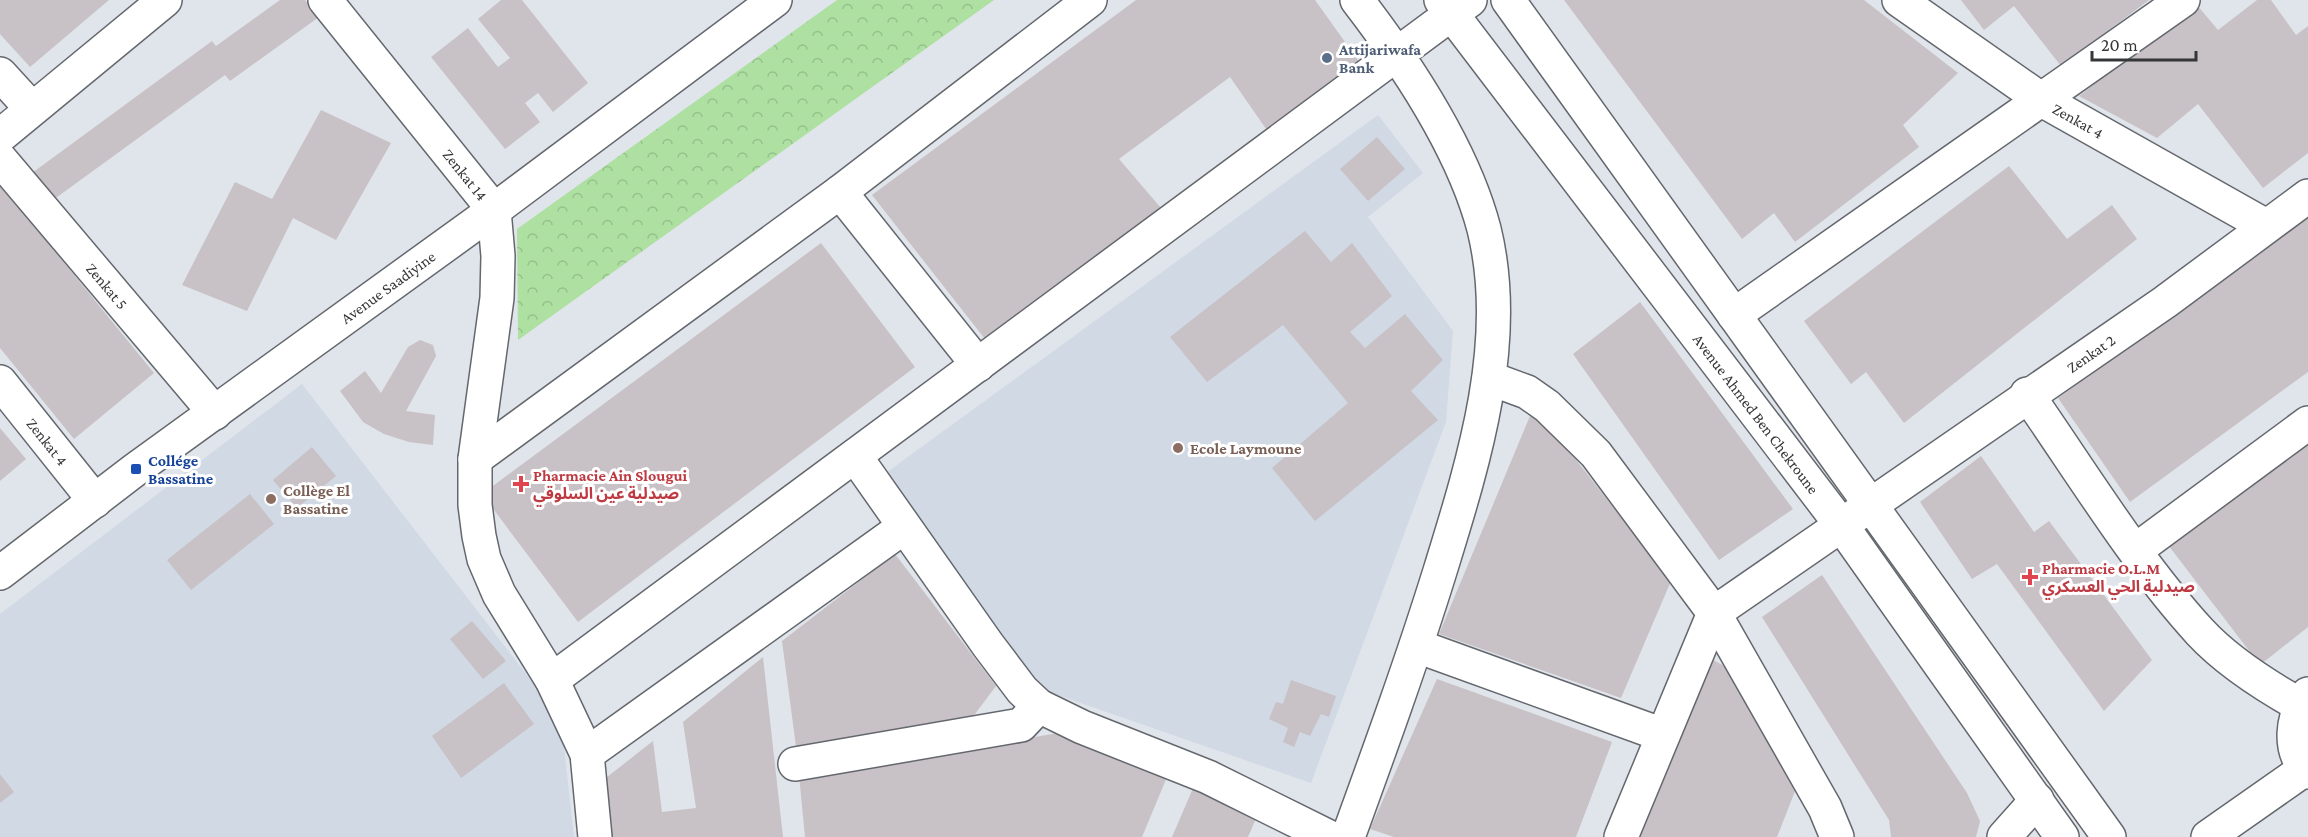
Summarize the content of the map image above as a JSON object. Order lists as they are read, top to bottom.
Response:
{
  "streets": {
    "street": [
      "Zenkat 4",
      "Zenkat 14",
      "Zenkat 5",
      "Avenue Saadiyine",
      "Zenkat 2",
      "Avenue Ahmed Ben Chekroune"
    ]
  },
  "crossings": [
    ["Zenkat 4", "Avenue Saadiyine"],
    ["Zenkat 4", "Zenkat 2"],
    ["Zenkat 14", "Avenue Saadiyine"],
    ["Zenkat 5", "Avenue Saadiyine"],
    ["Zenkat 2", "Avenue Ahmed Ben Chekroune"]
  ],
  "places": {
    "other": ["Attijariwafa Bank", "Ecole Laymoune", "Collège El Bassatine"],
    "transit": ["Collége Bassatine"],
    "health": ["Pharmacie Ain Slougui صيدلية عين السلوقي", "Pharmacie O.L.M صيدلية الحي العسكري"]
  },
  "scale_bar": "20 m"
}
